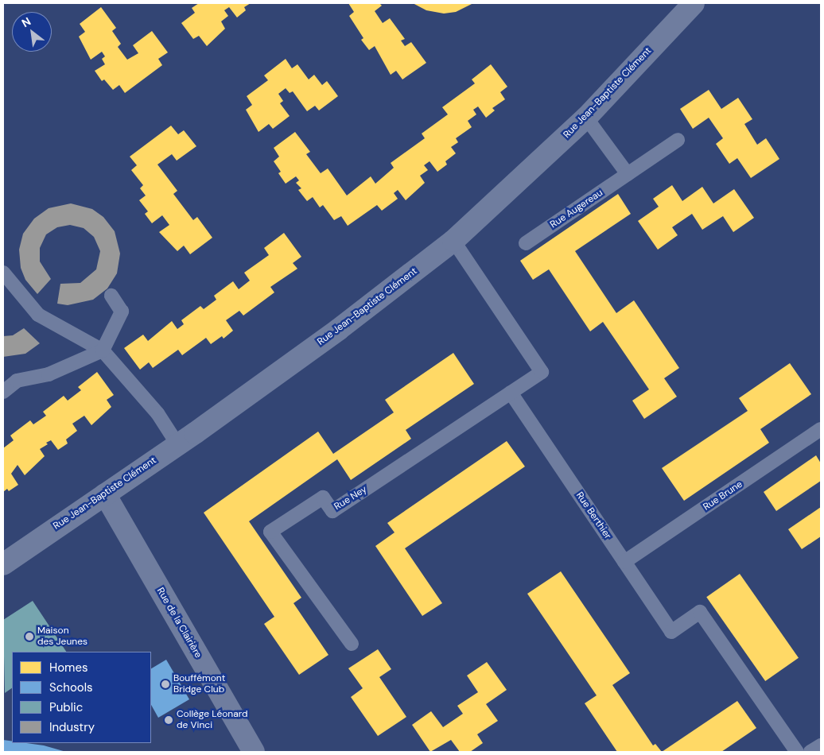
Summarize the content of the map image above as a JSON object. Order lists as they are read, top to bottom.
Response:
{
  "streets": {
    "street": ["Rue Jean-Baptiste Clément", "Rue de la Clairière"],
    "lane": [
      "Rue Augereau",
      "Rue Brune",
      "Rue Ney",
      "Rue Berthier"
    ]
  },
  "crossings": [
    ["Rue Jean-Baptiste Clément", "Rue de la Clairière"],
    ["Rue Brune", "Rue Berthier"],
    ["Rue Ney", "Rue Berthier"]
  ],
  "places": ["Maison des Jeunes", "Bouffémont Bridge Club", "Collège Léonard de Vinci"],
  "legend": [
    "Homes",
    "Schools",
    "Public",
    "Industry"
  ],
  "north": "top left"
}
